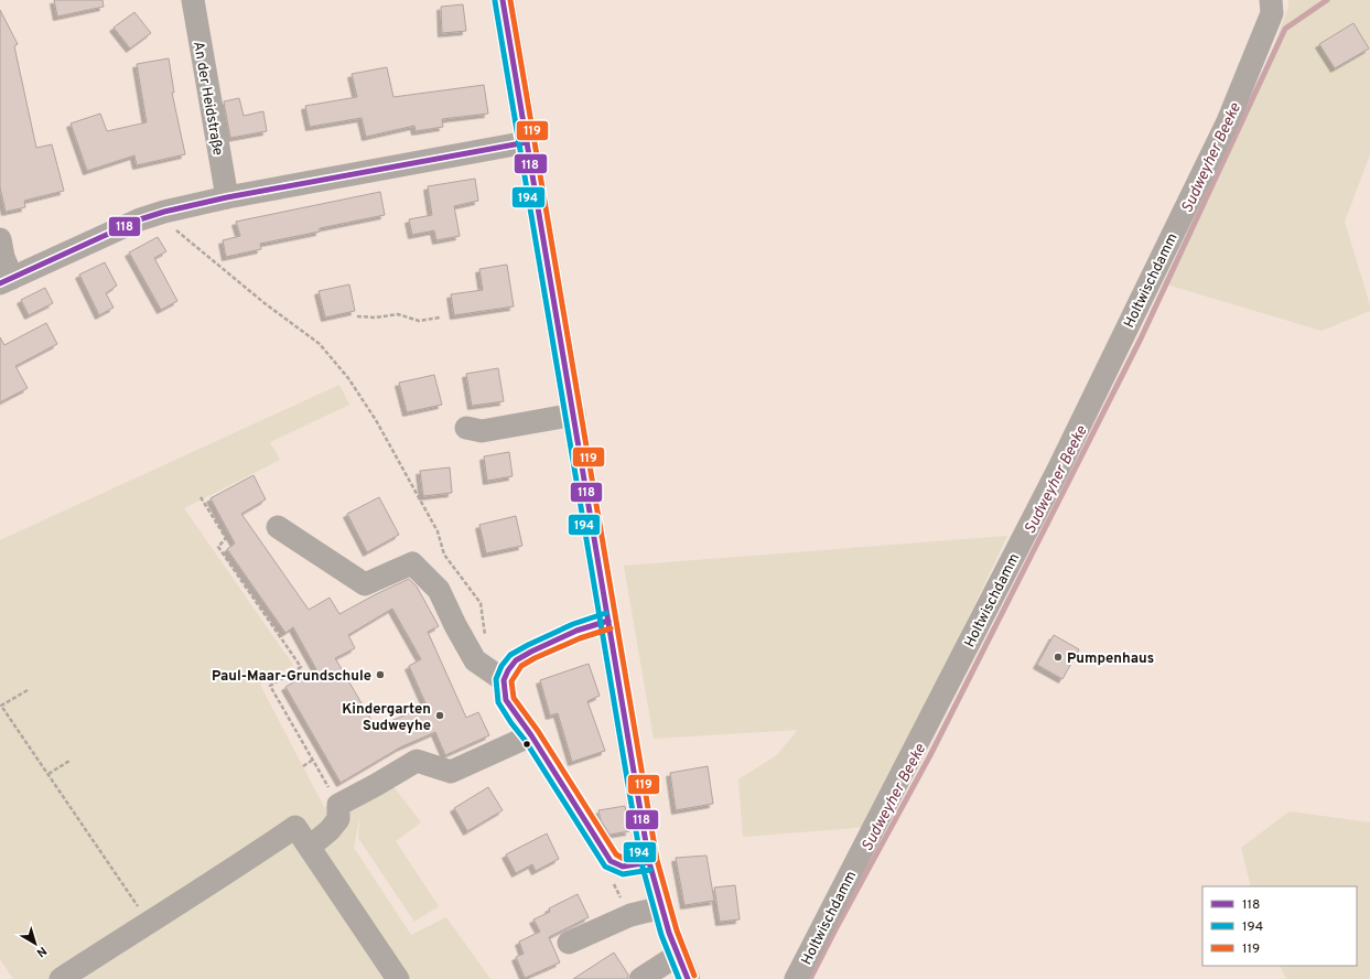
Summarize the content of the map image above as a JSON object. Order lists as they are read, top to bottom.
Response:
{
  "streets": {
    "street": ["An der Heidstraße", "Holtwischdamm"]
  },
  "water": ["Sudweyher Beeke"],
  "places": ["Pumpenhaus", "Paul-Maar-Grundschule", "Kindergarten Sudweyhe"],
  "lines": ["transit line 118", "transit line 119", "transit line 194"],
  "legend": ["118", "194", "119"],
  "north": "bottom right"
}
